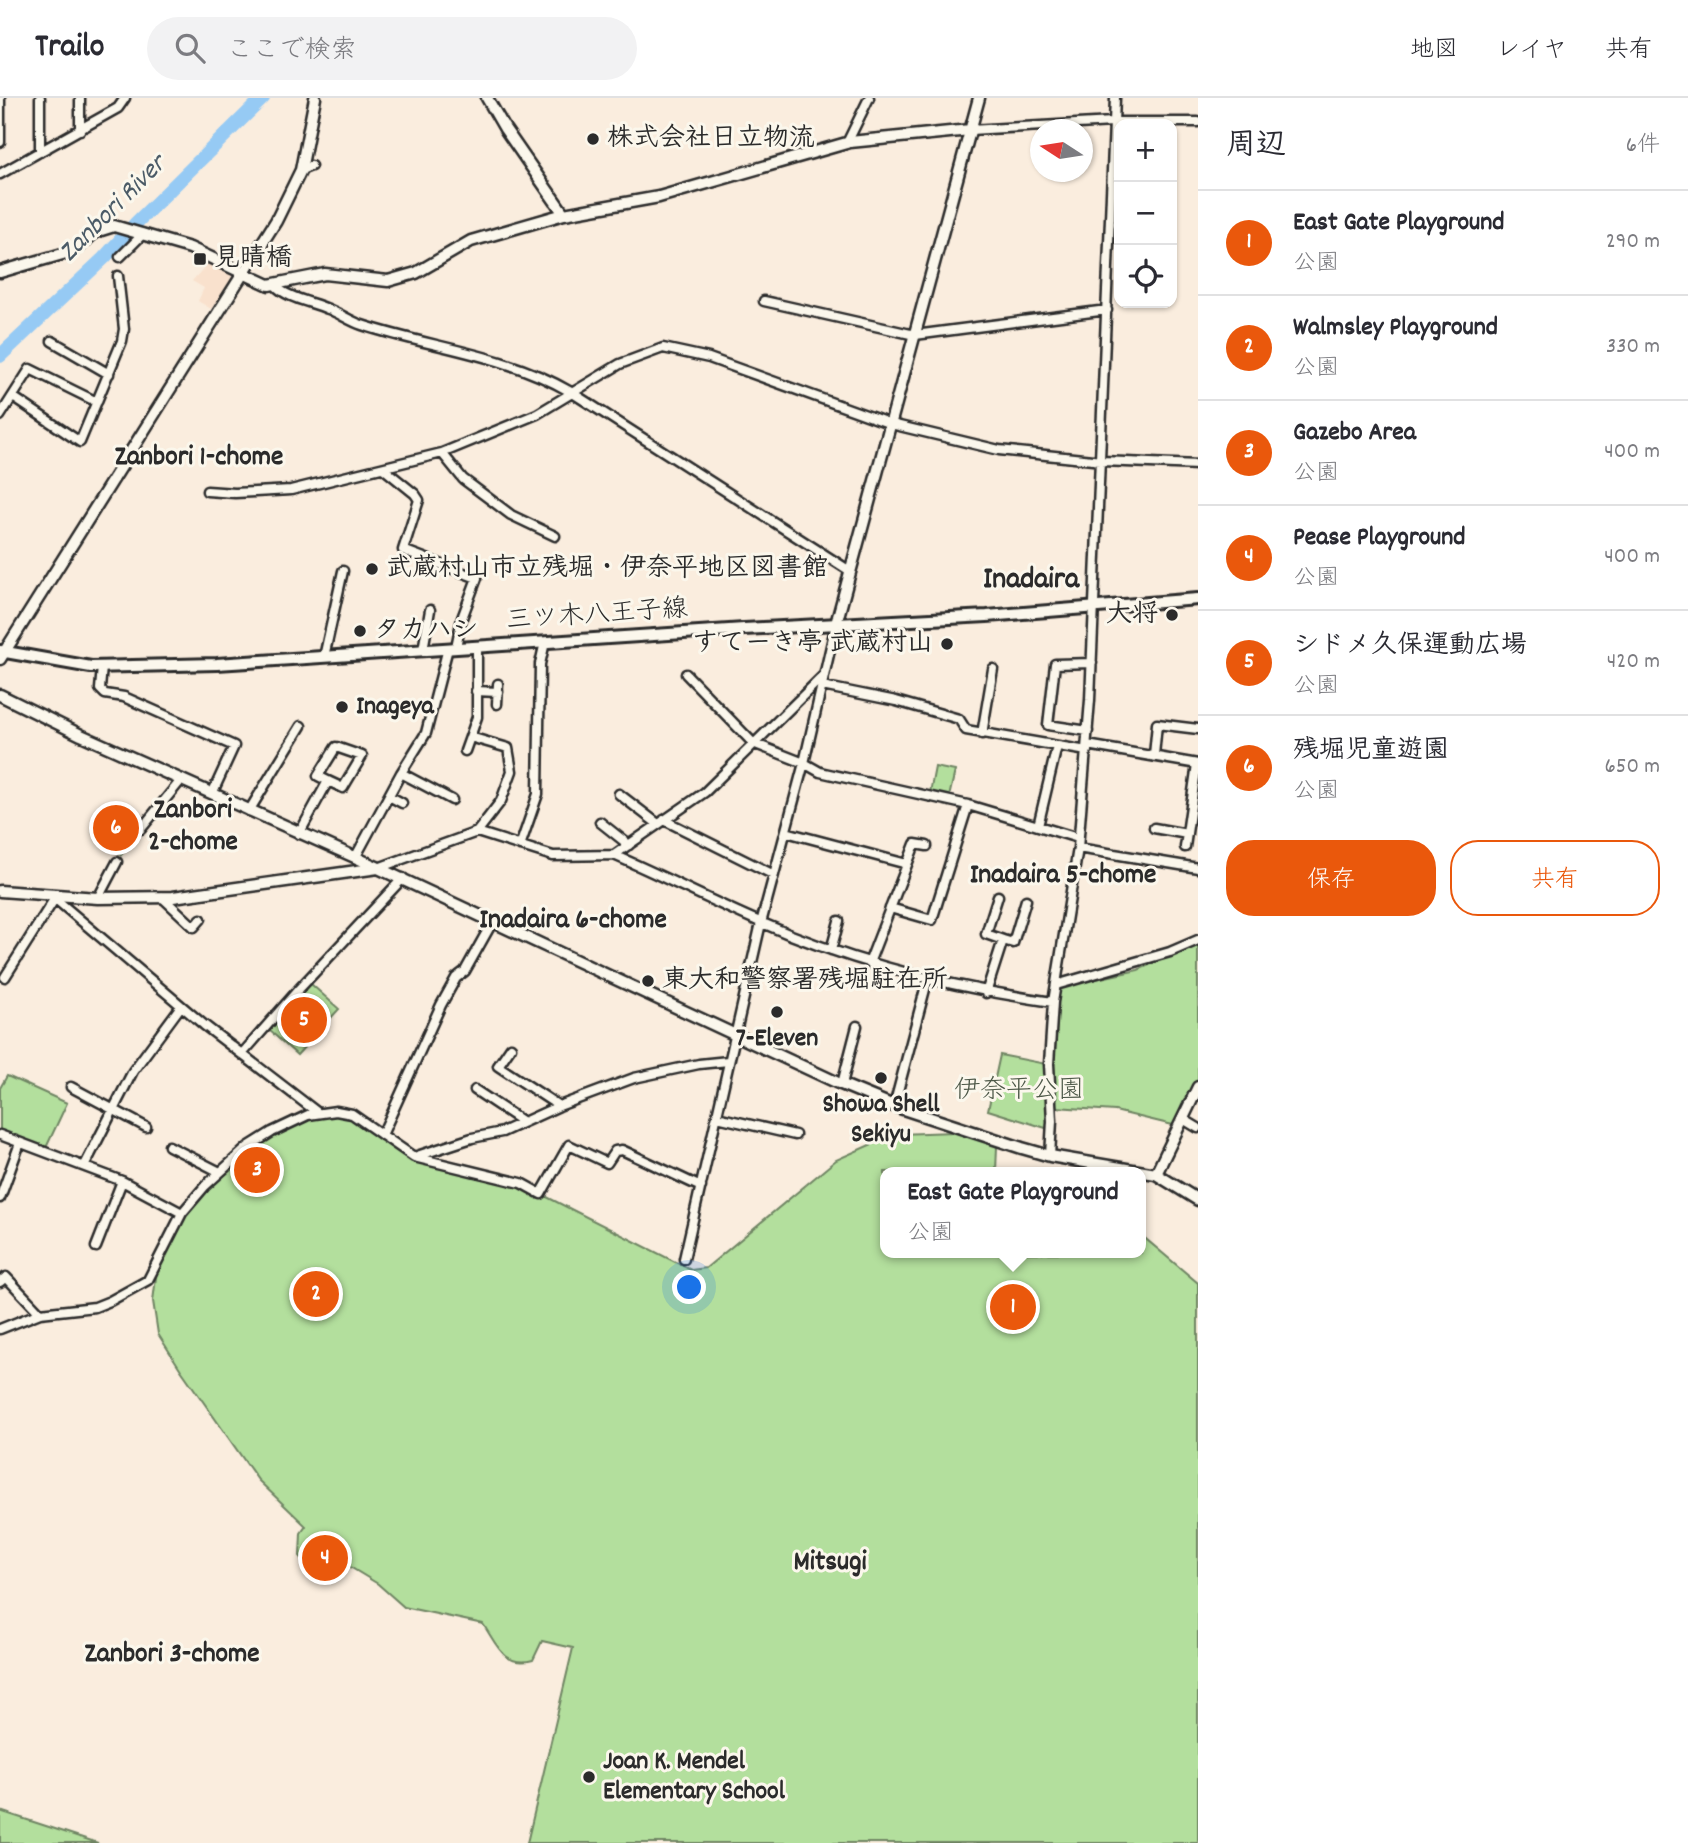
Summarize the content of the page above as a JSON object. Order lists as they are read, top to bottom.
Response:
{
  "streets": {
    "main road": ["三ツ木八王子線"]
  },
  "districts": [
    "Zanbori 1-chome",
    "Inadaira",
    "Zanbori 2-chome",
    "Inadaira 5-chome",
    "Inadaira 6-chome",
    "Mitsugi",
    "Zanbori 3-chome"
  ],
  "water": ["Zanbori River"],
  "parks": ["伊奈平公園"],
  "places": {
    "other": [
      "株式会社日立物流",
      "武蔵村山市立残堀・伊奈平地区図書館",
      "大将",
      "タカハシ",
      "すてーき亭 武蔵村山",
      "Inageya",
      "東大和警察署残堀駐在所",
      "7-Eleven",
      "Showa Shell Sekiyu",
      "Joan K. Mendel Elementary School"
    ],
    "transit": ["見晴橋"]
  },
  "north": "left",
  "page": {
    "header": "Trailo",
    "search": "ここで検索",
    "nav": ["地図", "レイヤ", "共有"],
    "heading": ["周辺", "6件"],
    "map_buttons": ["+", "−"],
    "list": [
      {
        "mark": "1",
        "name": "East Gate Playground",
        "note": "公園",
        "value": "290 m"
      },
      {
        "mark": "2",
        "name": "Walmsley Playground",
        "note": "公園",
        "value": "330 m"
      },
      {
        "mark": "3",
        "name": "Gazebo Area",
        "note": "公園",
        "value": "400 m"
      },
      {
        "mark": "4",
        "name": "Pease Playground",
        "note": "公園",
        "value": "400 m"
      },
      {
        "mark": "5",
        "name": "シドメ久保運動広場",
        "note": "公園",
        "value": "420 m"
      },
      {
        "mark": "6",
        "name": "残堀児童遊園",
        "note": "公園",
        "value": "650 m"
      }
    ],
    "pins": [
      "6",
      "5",
      "3",
      "2",
      "1",
      "4"
    ],
    "buttons": ["保存", "共有"],
    "popup": ["East Gate Playground", "公園"]
  }
}
